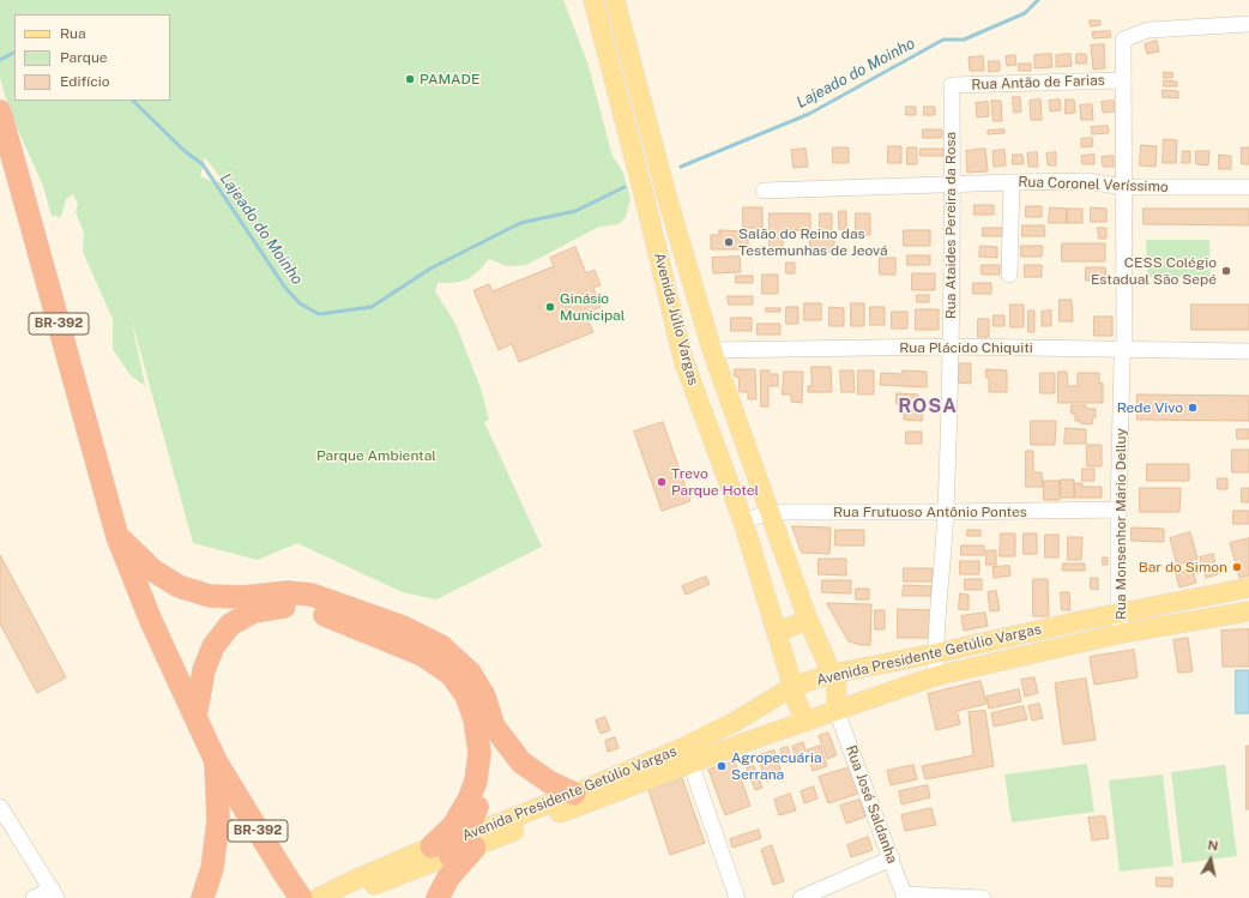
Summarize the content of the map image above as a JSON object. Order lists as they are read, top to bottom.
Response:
{
  "streets": {
    "highway": ["BR-392"],
    "main road": ["Avenida Júlio Vargas", "Rua Plácido Chiquiti", "Avenida Presidente Getúlio Vargas"],
    "street": [
      "Rua Antão de Farias",
      "Rua Coronel Veríssimo",
      "Rua Ataides Pereira da Rosa",
      "Rua Frutuoso Antônio Pontes",
      "Rua Monsenhor Mário Delluy",
      "Rua José Saldanha"
    ]
  },
  "crossings": [
    ["Rua Antão de Farias", "Rua Ataides Pereira da Rosa"],
    ["Rua Antão de Farias", "Rua Monsenhor Mário Delluy"],
    ["Rua Coronel Veríssimo", "Rua Ataides Pereira da Rosa"],
    ["Rua Coronel Veríssimo", "Rua Monsenhor Mário Delluy"],
    ["Rua Ataides Pereira da Rosa", "Rua Plácido Chiquiti"],
    ["Rua Ataides Pereira da Rosa", "Rua Frutuoso Antônio Pontes"],
    ["Rua Ataides Pereira da Rosa", "Avenida Presidente Getúlio Vargas"],
    ["Avenida Júlio Vargas", "Rua Plácido Chiquiti"],
    ["Avenida Júlio Vargas", "Rua Frutuoso Antônio Pontes"],
    ["Avenida Júlio Vargas", "Avenida Presidente Getúlio Vargas"],
    ["Avenida Júlio Vargas", "Rua José Saldanha"],
    ["Rua Plácido Chiquiti", "Rua Monsenhor Mário Delluy"],
    ["Rua Frutuoso Antônio Pontes", "Rua Monsenhor Mário Delluy"],
    ["Rua Monsenhor Mário Delluy", "Avenida Presidente Getúlio Vargas"],
    ["Avenida Presidente Getúlio Vargas", "Rua José Saldanha"]
  ],
  "districts": ["ROSA"],
  "water": ["Lajeado do Moinho"],
  "parks": ["Parque Ambiental"],
  "places": [
    "PAMADE",
    "Salão do Reino das Testemunhas de Jeová",
    "CESS Colégio Estadual São Sepé",
    "Ginásio Municipal",
    "Rede Vivo",
    "Trevo Parque Hotel",
    "Bar do Simon",
    "Agropecuária Serrana"
  ],
  "legend": ["Rua", "Parque", "Edifício"],
  "north": "top"
}
